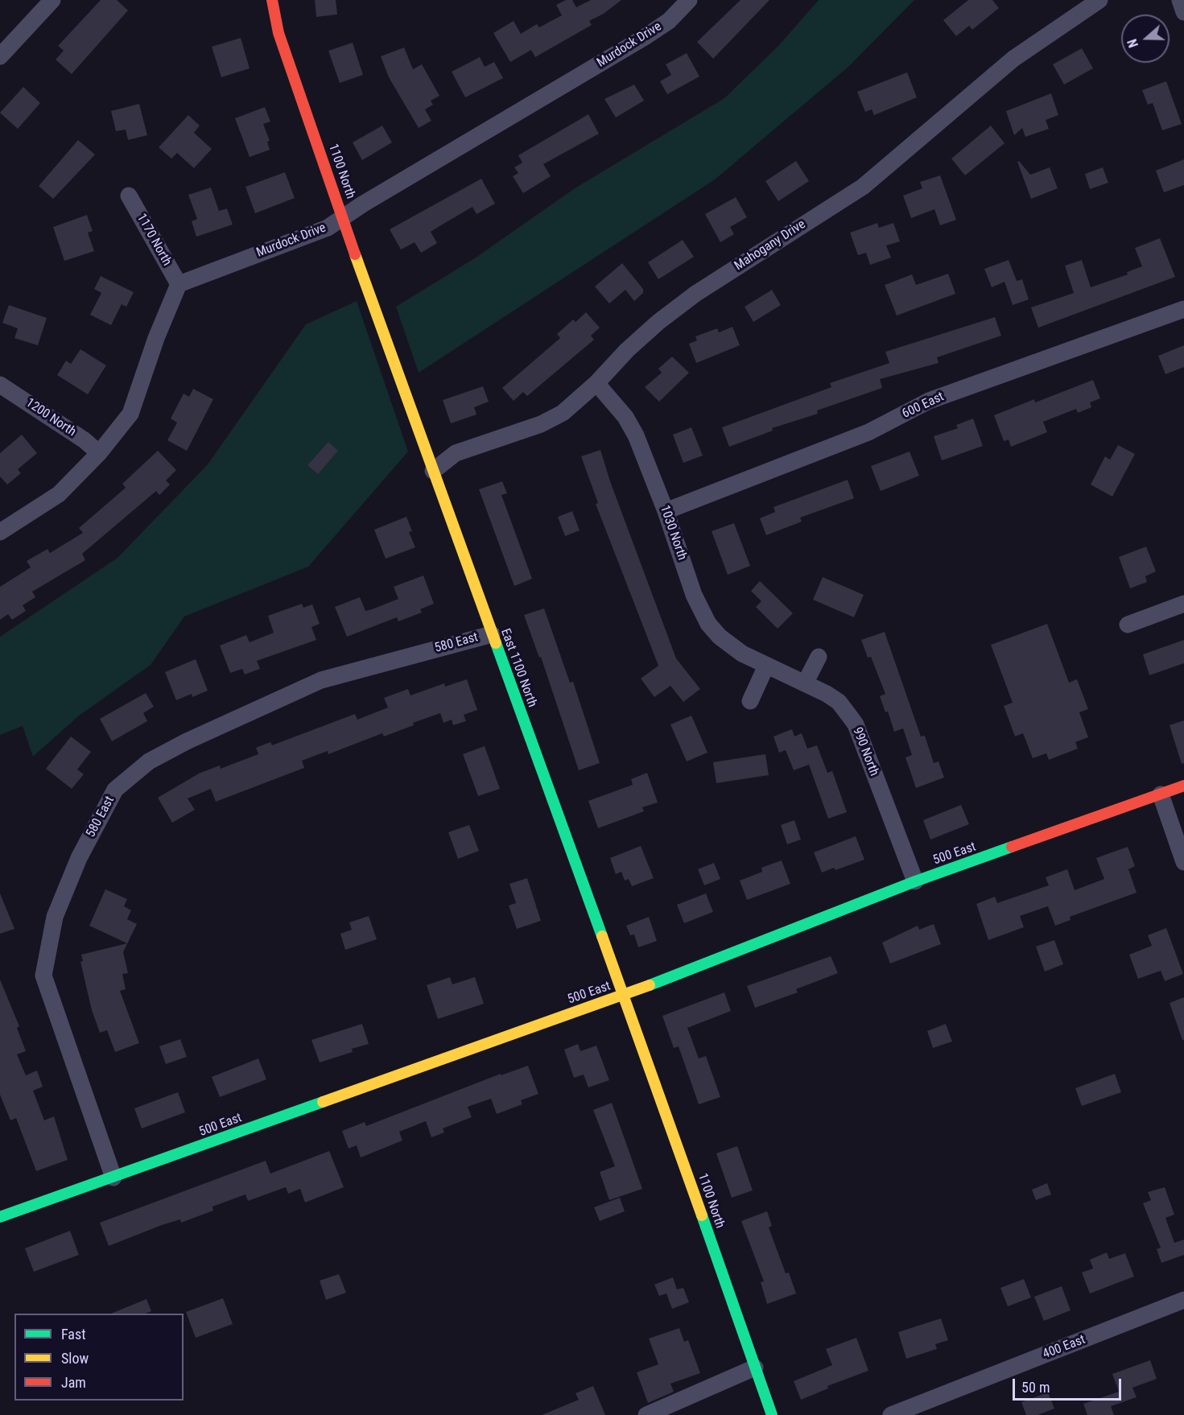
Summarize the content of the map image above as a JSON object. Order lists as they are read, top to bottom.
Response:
{
  "streets": {
    "street": [
      "Murdock Drive",
      "1100 North",
      "1170 North",
      "Mahogany Drive",
      "600 East",
      "1200 North",
      "1030 North",
      "580 East",
      "East 1100 North",
      "990 North",
      "500 East",
      "400 East"
    ]
  },
  "crossings": [
    ["Murdock Drive", "1100 North"],
    ["Murdock Drive", "1170 North"],
    ["1100 North", "East 1100 North"],
    ["1100 North", "500 East"],
    ["Mahogany Drive", "1030 North"],
    ["Mahogany Drive", "East 1100 North"],
    ["600 East", "1030 North"],
    ["1030 North", "990 North"],
    ["580 East", "East 1100 North"],
    ["580 East", "500 East"],
    ["East 1100 North", "500 East"],
    ["990 North", "500 East"]
  ],
  "legend": ["Fast", "Slow", "Jam"],
  "scale_bar": "50 m",
  "north": "left"
}
